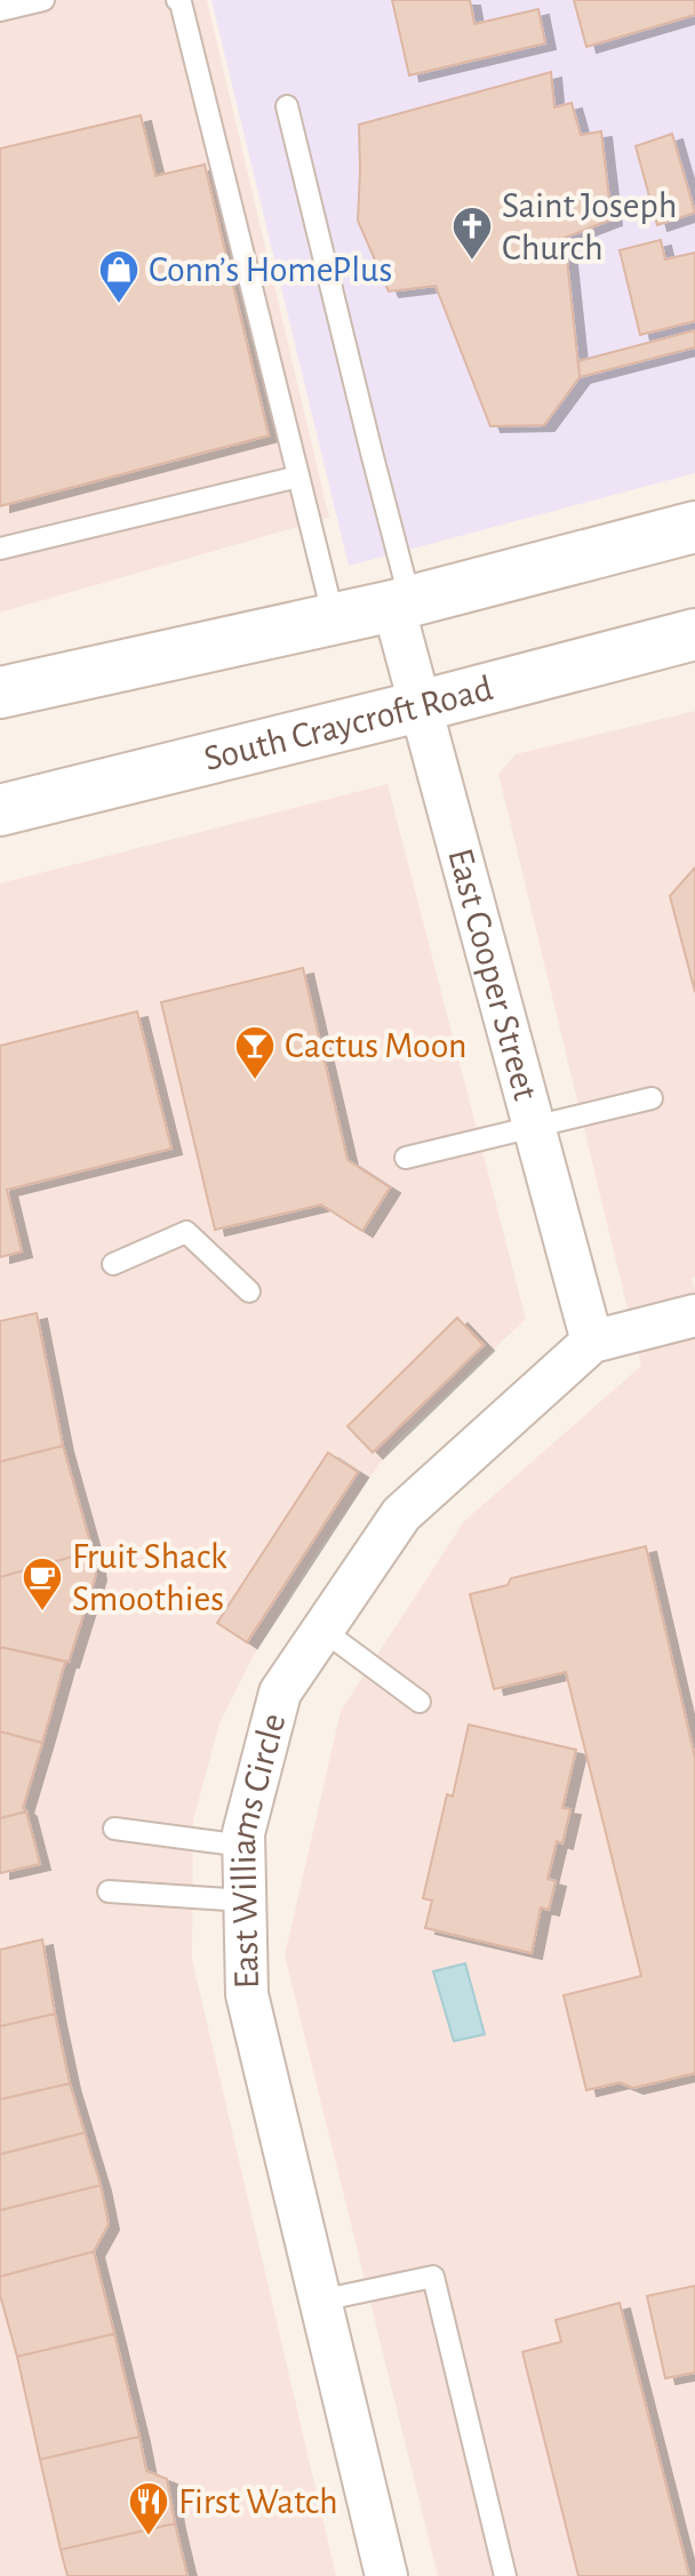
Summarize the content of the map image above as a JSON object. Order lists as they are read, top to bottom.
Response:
{
  "streets": {
    "main road": ["South Craycroft Road"],
    "street": ["East Cooper Street", "East Williams Circle"]
  },
  "crossings": [
    ["South Craycroft Road", "East Cooper Street"],
    ["East Cooper Street", "East Williams Circle"]
  ],
  "places": {
    "church": ["Saint Joseph Church"],
    "shop": ["Conn’s HomePlus"],
    "bar": ["Cactus Moon"],
    "cafe": ["Fruit Shack Smoothies"],
    "restaurant": ["First Watch"]
  }
}
